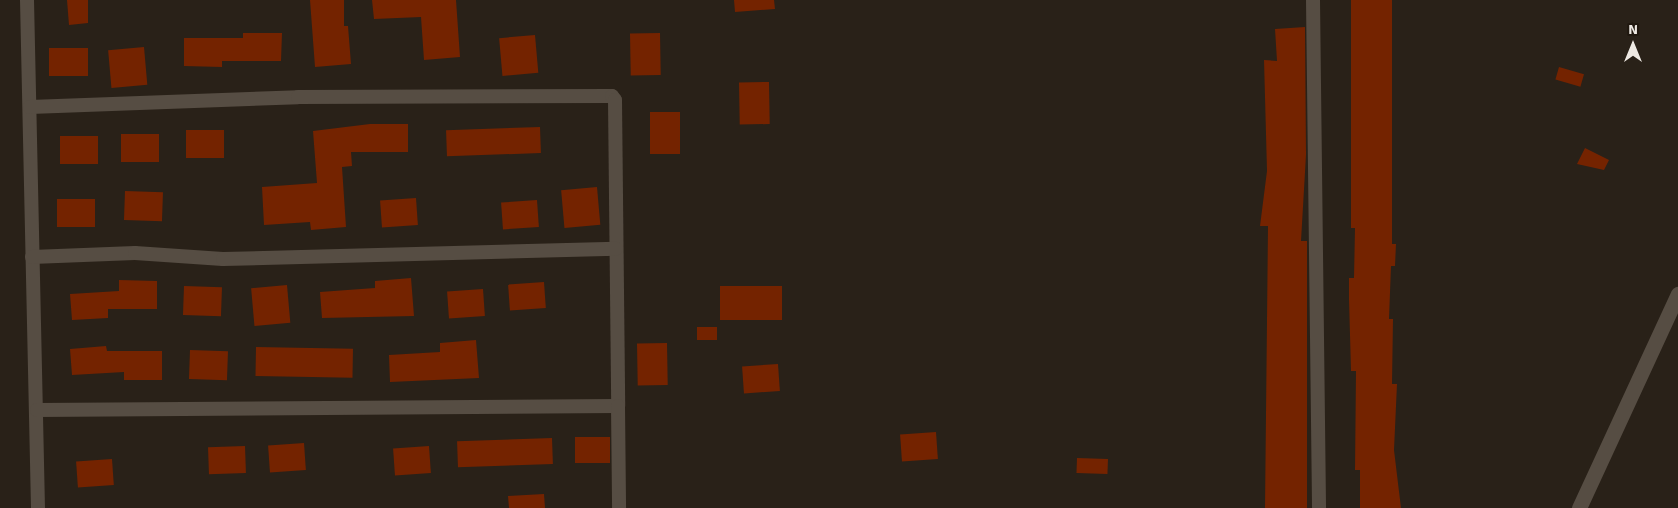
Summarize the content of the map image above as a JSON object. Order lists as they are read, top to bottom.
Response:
{
  "north": "top"
}
